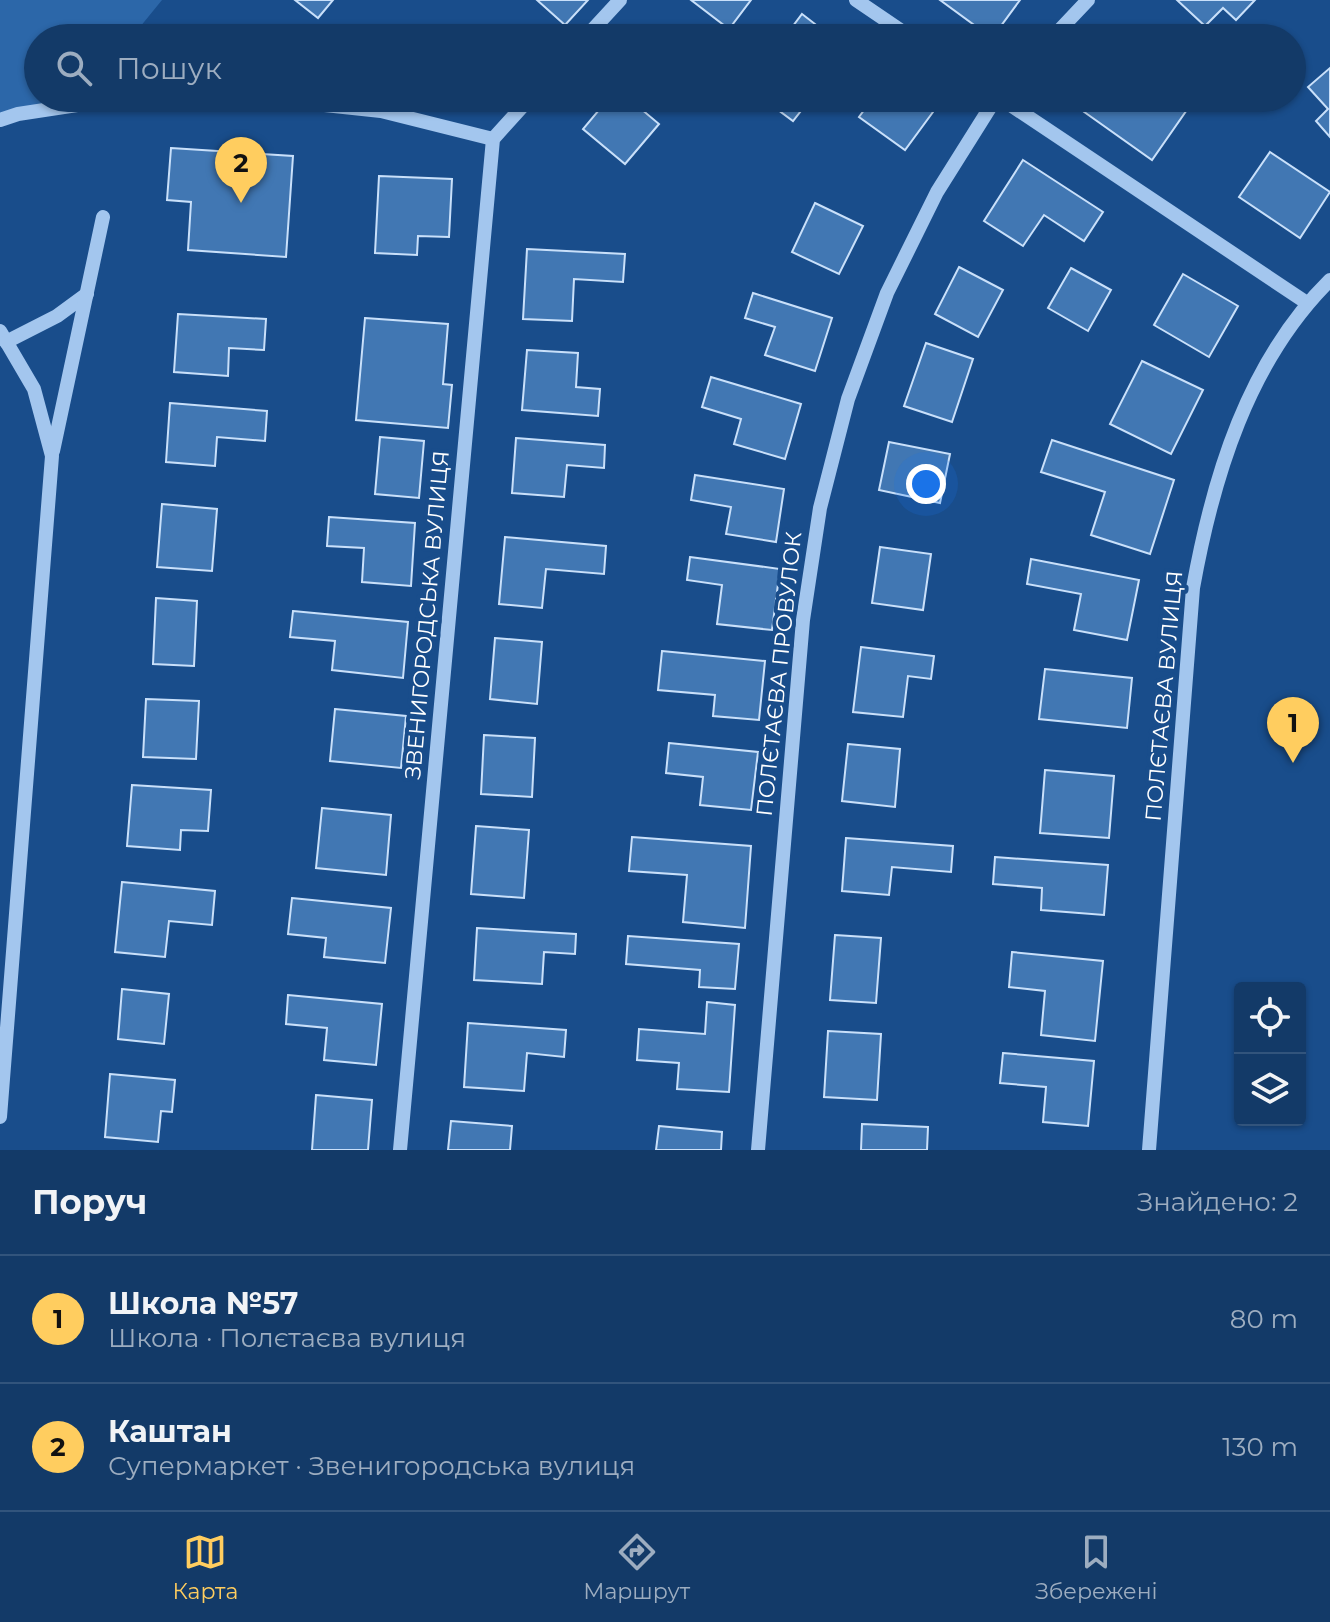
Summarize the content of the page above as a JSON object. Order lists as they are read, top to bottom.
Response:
{
  "streets": {
    "street": ["ЗВЕНИГОРОДСЬКА ВУЛИЦЯ", "ПОЛЄТАЄВА ПРОВУЛОК", "ПОЛЄТАЄВА ВУЛИЦЯ"]
  },
  "page": {
    "search": "Пошук",
    "pins": ["2", "1"],
    "heading": ["Поруч", "Знайдено: 2"],
    "list": [
      {
        "mark": "1",
        "name": "Школа №57",
        "note": "Школа · Полєтаєва вулиця",
        "value": "80 m"
      },
      {
        "mark": "2",
        "name": "Каштан",
        "note": "Супермаркет · Звенигородська вулиця",
        "value": "130 m"
      }
    ],
    "nav": ["Карта", "Маршрут", "Збережені"]
  }
}
